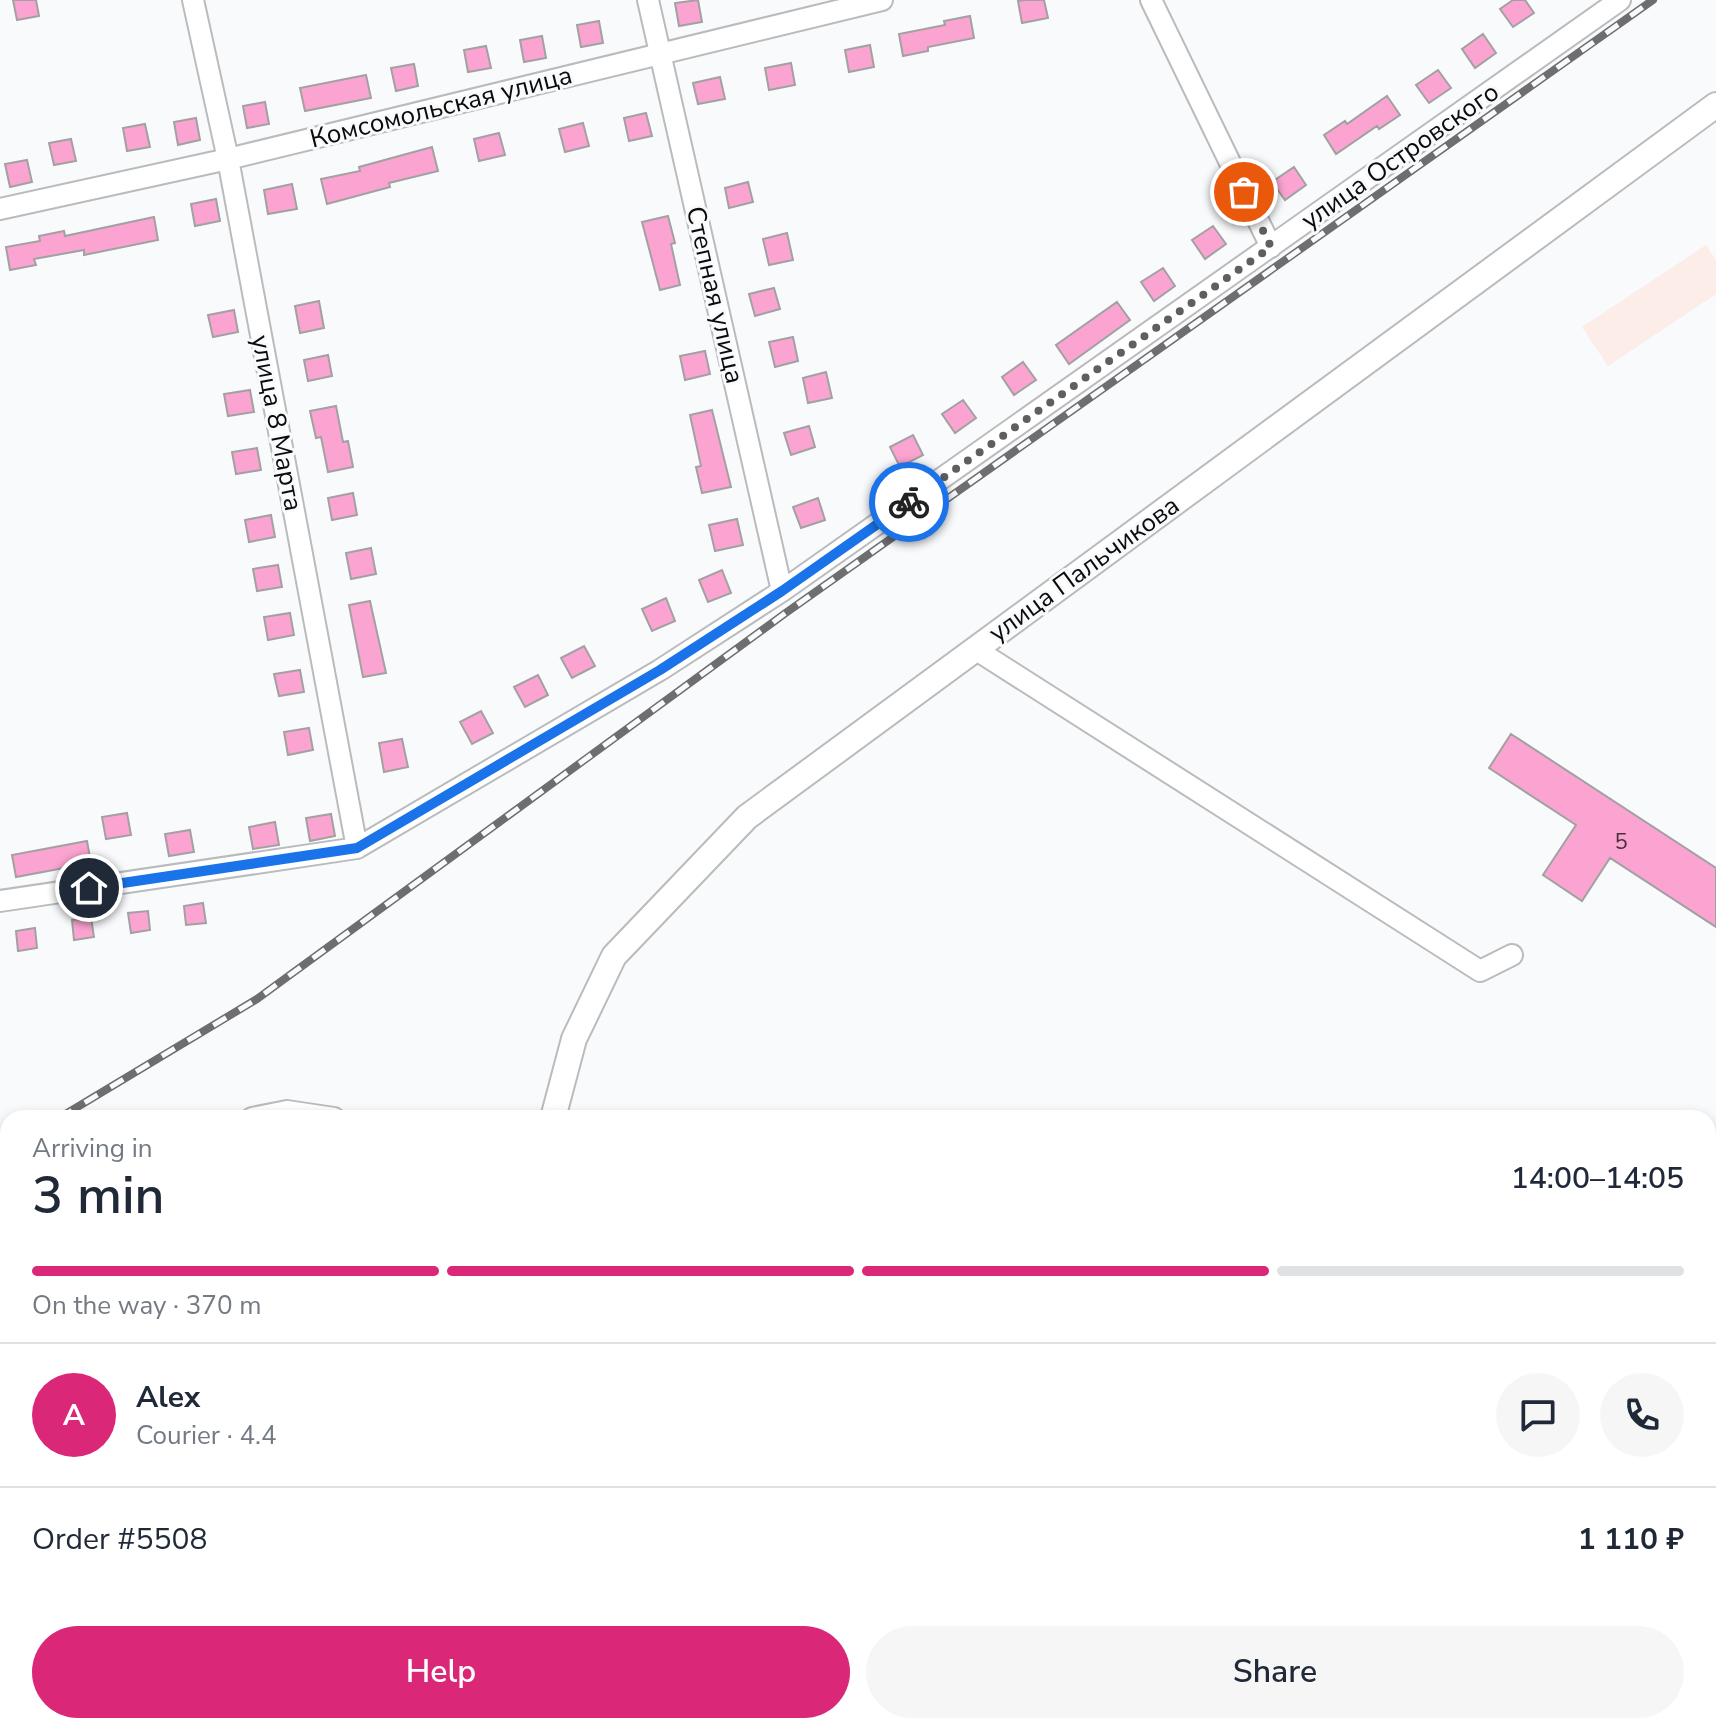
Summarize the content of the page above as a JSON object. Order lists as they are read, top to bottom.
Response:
{
  "streets": {
    "street": [
      "Комсомольская улица",
      "улица Островского",
      "Степная улица",
      "улица 8 Марта",
      "улица Пальчикова"
    ]
  },
  "crossings": [
    ["Комсомольская улица", "Степная улица"],
    ["Комсомольская улица", "улица 8 Марта"],
    ["улица Островского", "Степная улица"],
    ["улица Островского", "улица 8 Марта"]
  ],
  "house_numbers": ["5"],
  "page": {
    "heading": ["3 min", "Arriving in", "14:00–14:05"],
    "panel": [
      "Alex",
      "Courier · 4.4",
      "Order #5508",
      "1 110 ₽"
    ],
    "bar": "On the way · 370 m",
    "round": "A",
    "buttons": ["Help", "Share"]
  }
}
